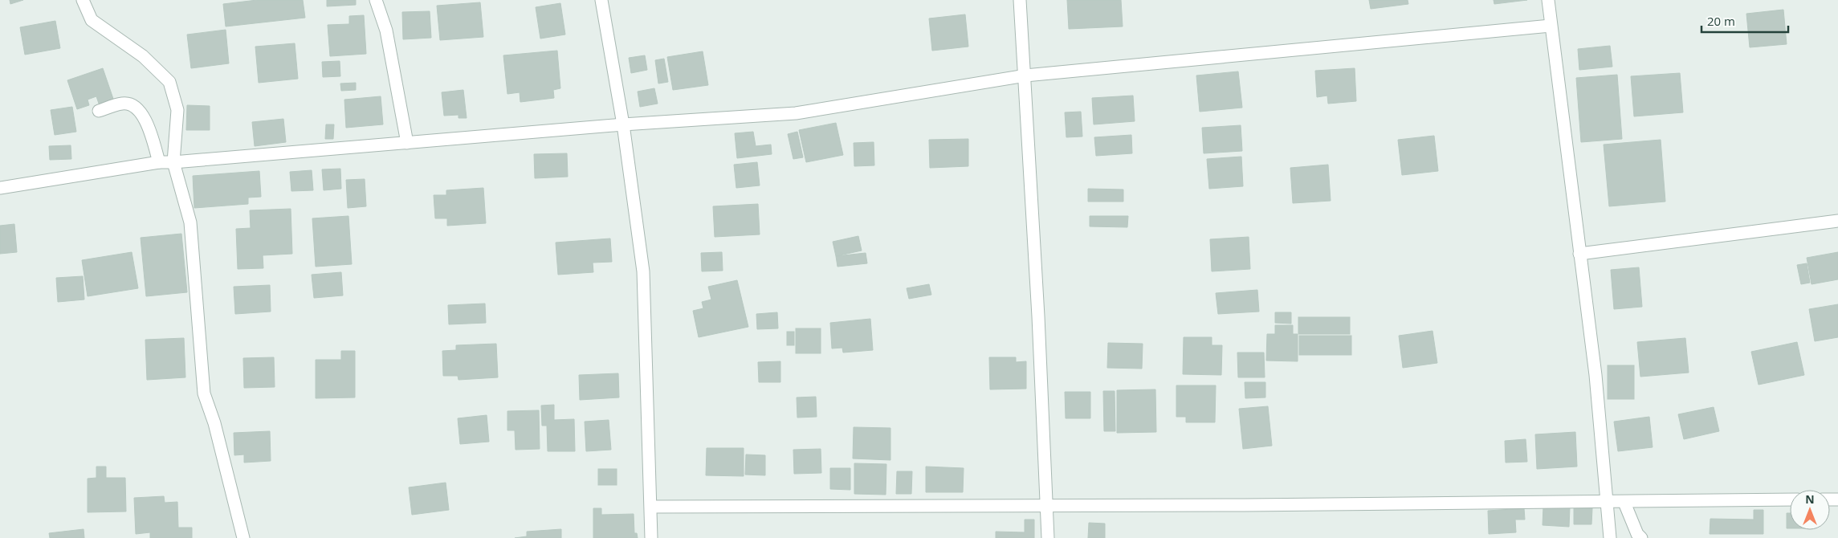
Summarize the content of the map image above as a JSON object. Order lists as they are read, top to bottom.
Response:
{
  "scale_bar": "20 m",
  "north": "top"
}
